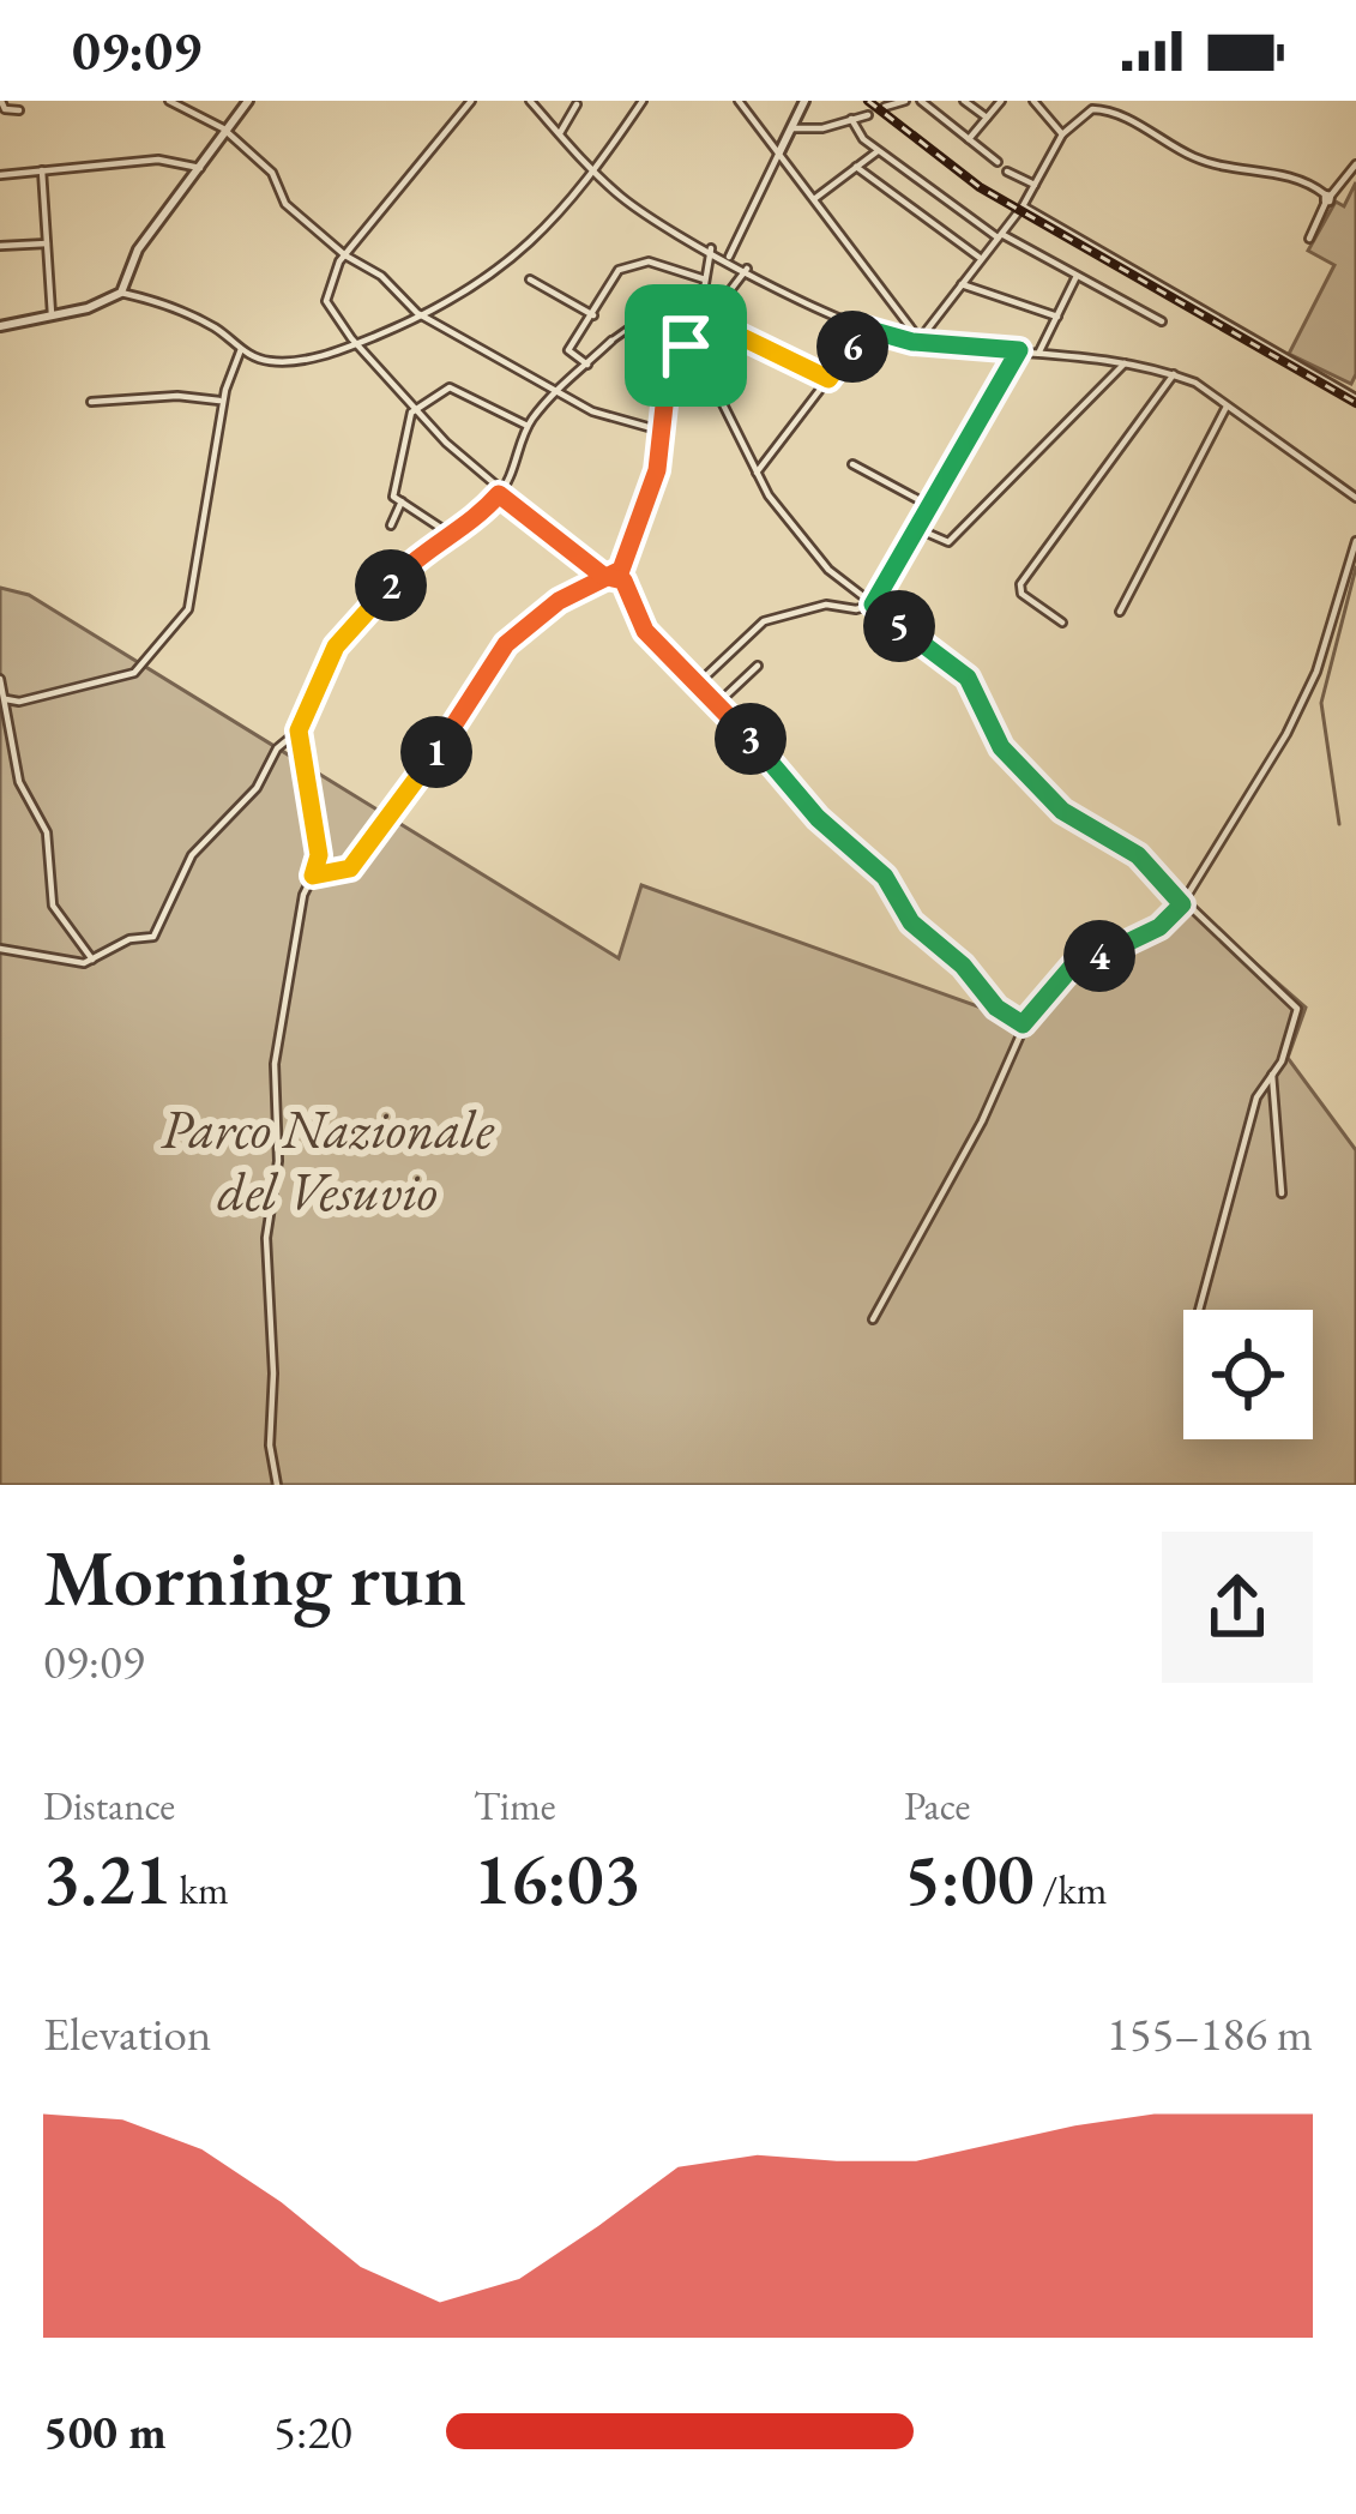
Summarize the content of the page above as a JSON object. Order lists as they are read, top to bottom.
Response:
{
  "parks": ["Parco Nazionale del Vesuvio"],
  "page": {
    "status": "09:09",
    "pins": [
      "6",
      "2",
      "5",
      "3",
      "1",
      "4"
    ],
    "heading": ["Morning run", "09:09"],
    "stats": [
      ["Distance", "3.21 km"],
      ["Time", "16:03"],
      ["Pace", "5:00 /km"]
    ],
    "chart": ["Elevation", "155–186 m"],
    "list": [
      {
        "name": "500 m",
        "note": "5:20"
      }
    ]
  }
}
